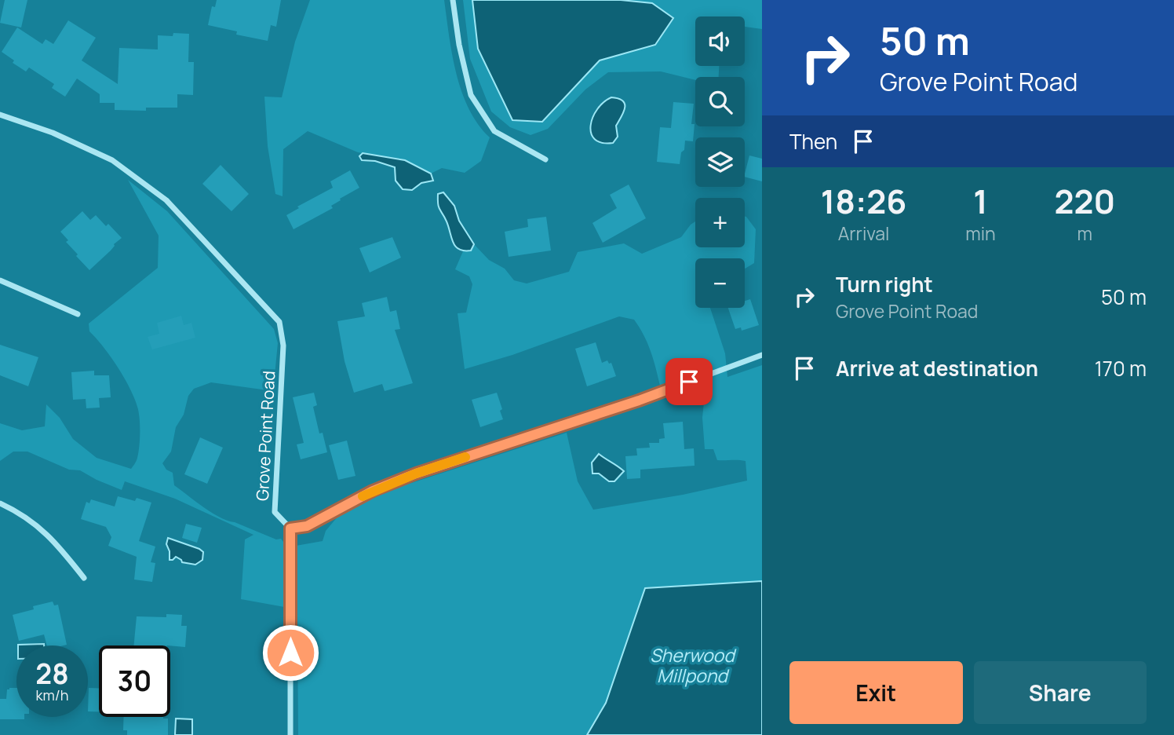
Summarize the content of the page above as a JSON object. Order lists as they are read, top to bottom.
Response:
{
  "streets": {
    "street": ["Grove Point Road"]
  },
  "water": ["Sherwood Millpond"],
  "page": {
    "turn": ["50 m", "Grove Point Road"],
    "map_buttons": ["+", "−"],
    "then": "Then",
    "eta": [
      "18:26",
      "Arrival",
      "1",
      "min",
      "220",
      "m"
    ],
    "list": [
      {
        "name": "Turn right",
        "note": "Grove Point Road",
        "value": "50 m"
      },
      {
        "name": "Arrive at destination",
        "value": "170 m"
      }
    ],
    "speed": "28 km/h",
    "limit": "30",
    "buttons": ["Exit", "Share"]
  }
}
